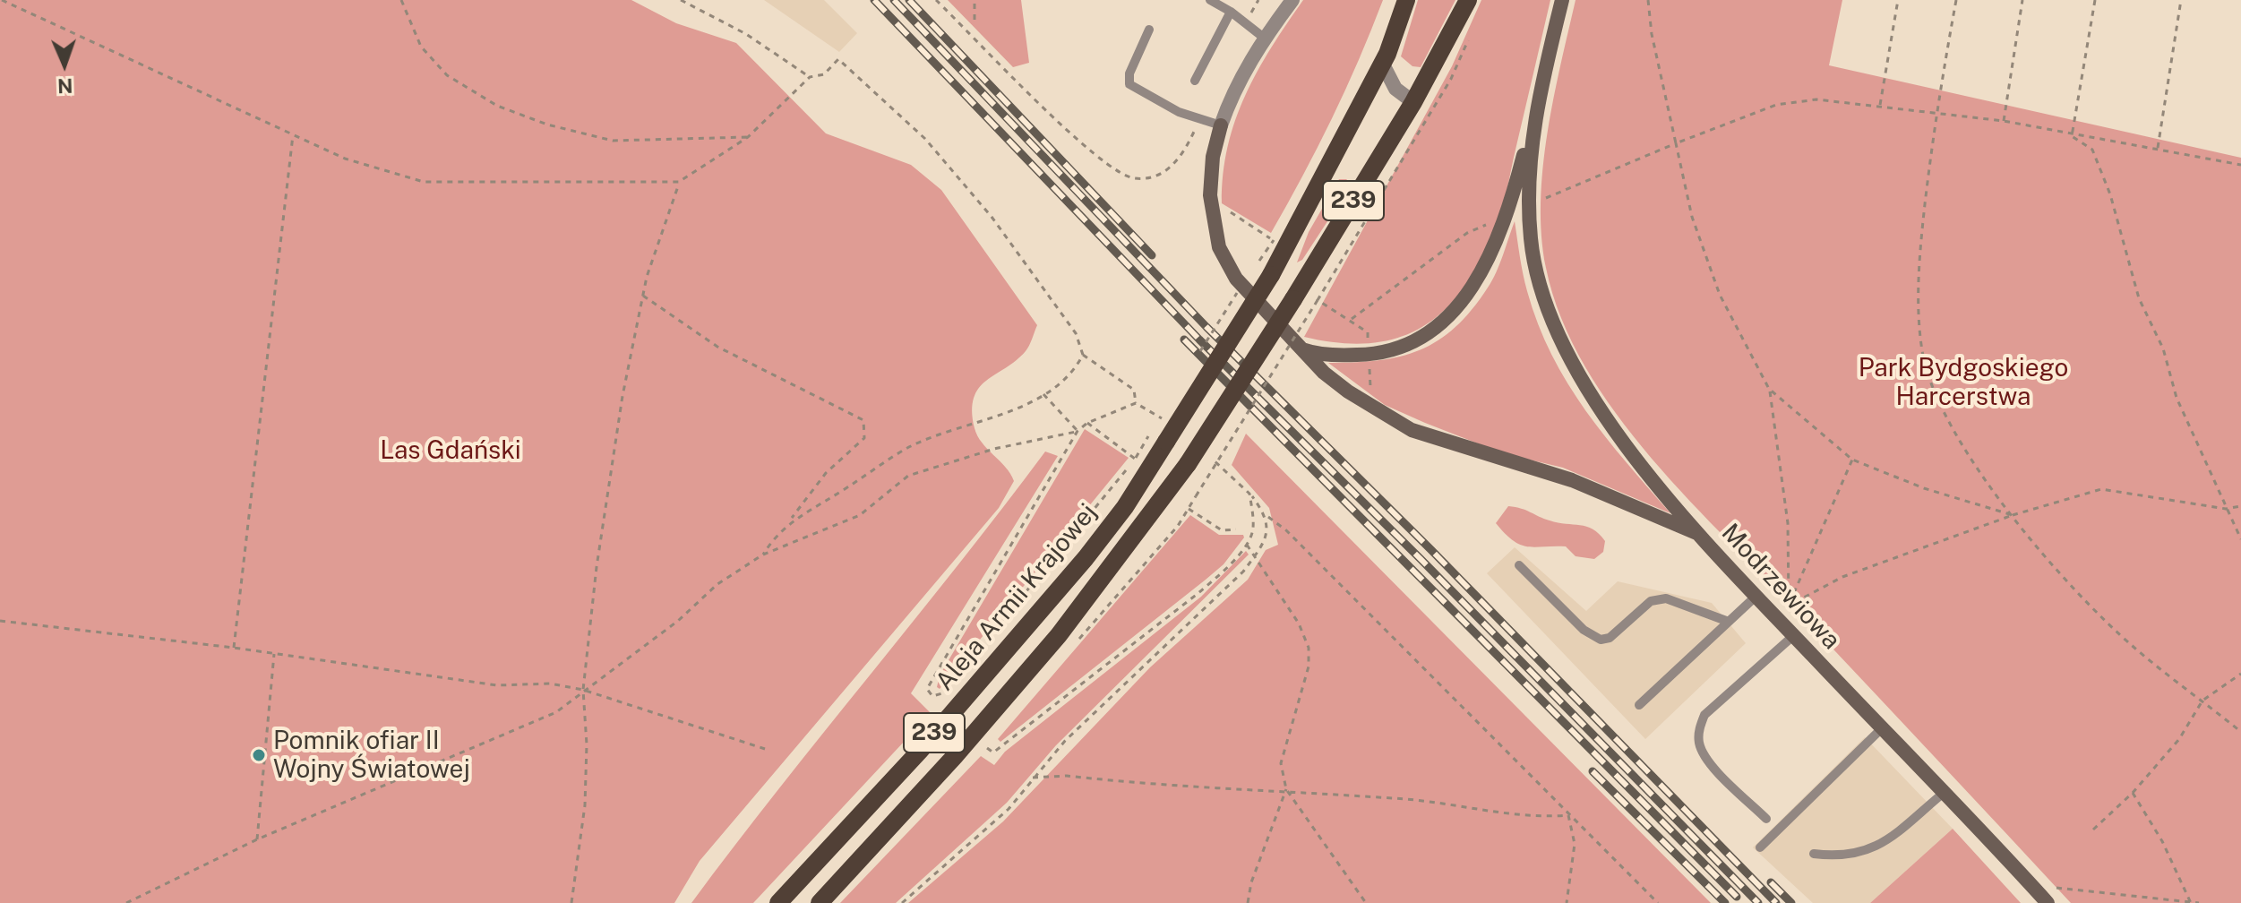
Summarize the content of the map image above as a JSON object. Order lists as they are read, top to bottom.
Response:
{
  "streets": {
    "main road": ["239", "Aleja Armii Krajowej"],
    "street": ["Modrzewiowa"]
  },
  "crossings": [
    ["239", "Aleja Armii Krajowej"]
  ],
  "parks": ["Park Bydgoskiego Harcerstwa", "Las Gdański"],
  "places": ["Pomnik ofiar II Wojny Światowej"],
  "north": "bottom"
}
